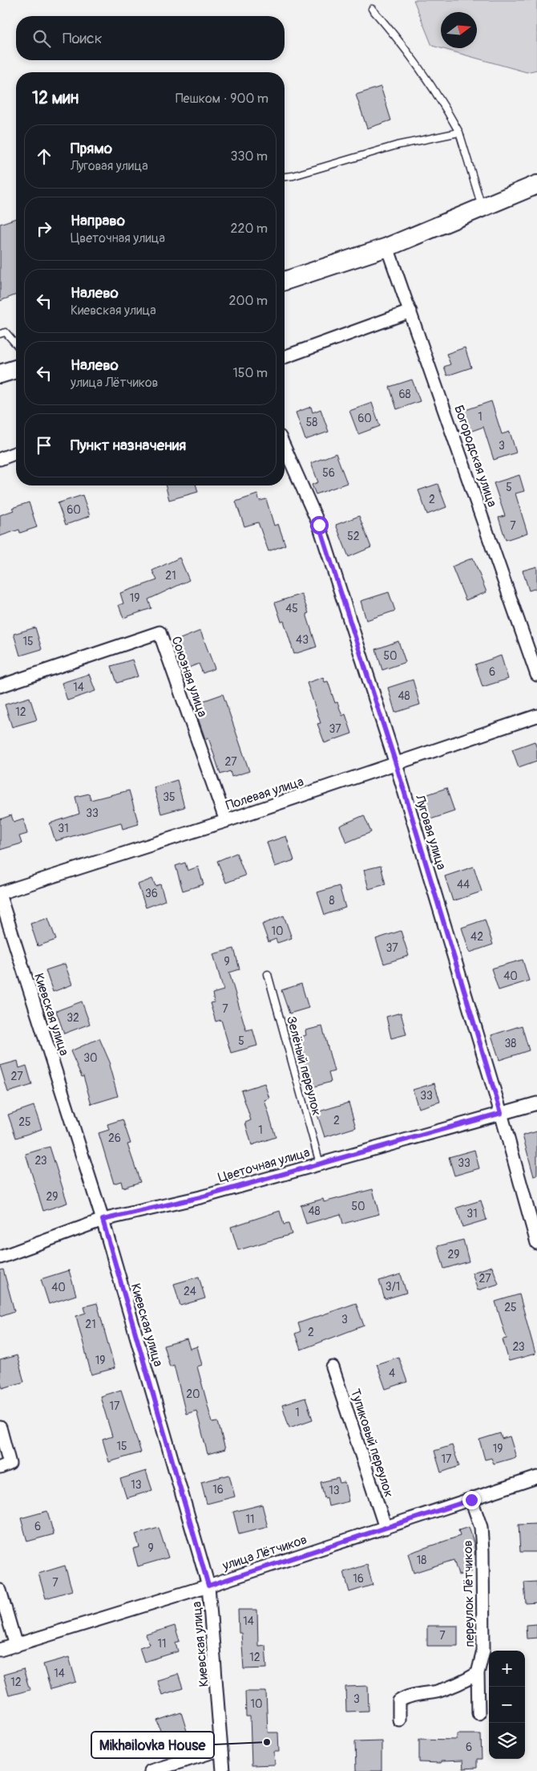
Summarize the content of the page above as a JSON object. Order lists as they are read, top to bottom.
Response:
{
  "streets": {
    "street": [
      "Богородская улица",
      "Союзная улица",
      "Полевая улица",
      "Луговая улица",
      "Киевская улица",
      "Цветочная улица",
      "Тупиковый переулок",
      "улица Лётчиков",
      "переулок Лётчиков"
    ],
    "lane": ["Зелёный переулок"]
  },
  "crossings": [
    ["Союзная улица", "Полевая улица"],
    ["Полевая улица", "Луговая улица"],
    ["Полевая улица", "Киевская улица"],
    ["Луговая улица", "Цветочная улица"],
    ["Киевская улица", "Цветочная улица"],
    ["Киевская улица", "улица Лётчиков"],
    ["Зелёный переулок", "Цветочная улица"],
    ["Тупиковый переулок", "улица Лётчиков"],
    ["улица Лётчиков", "переулок Лётчиков"]
  ],
  "places": ["Mikhailovka House"],
  "house_numbers": [
    "68",
    "1",
    "60",
    "58",
    "3",
    "56",
    "5",
    "2",
    "60",
    "7",
    "52",
    "21",
    "19",
    "45",
    "43",
    "15",
    "50",
    "6",
    "14",
    "48",
    "12",
    "37",
    "27",
    "35",
    "33",
    "31",
    "44",
    "36",
    "8",
    "10",
    "42",
    "37",
    "9",
    "40",
    "7",
    "32",
    "5",
    "38",
    "30",
    "27",
    "33",
    "2",
    "25",
    "1",
    "26",
    "23",
    "33",
    "29",
    "50",
    "48",
    "31",
    "29",
    "27",
    "3/1",
    "40",
    "24",
    "25",
    "3",
    "21",
    "2",
    "23",
    "19",
    "4",
    "20",
    "17",
    "1",
    "15",
    "19",
    "17",
    "13",
    "16",
    "13",
    "11",
    "6",
    "9",
    "18",
    "16",
    "7",
    "14",
    "7",
    "11",
    "12",
    "14",
    "12",
    "3",
    "10",
    "6"
  ],
  "north": "right",
  "page": {
    "search": "Поиск",
    "heading": ["12 мин", "Пешком · 900 m"],
    "list": [
      ["Прямо", "Луговая улица", "330 m"],
      ["Направо", "Цветочная улица", "220 m"],
      ["Налево", "Киевская улица", "200 m"],
      ["Налево", "улица Лётчиков", "150 m"],
      "Пункт назначения"
    ],
    "map_buttons": ["+", "−"]
  }
}
